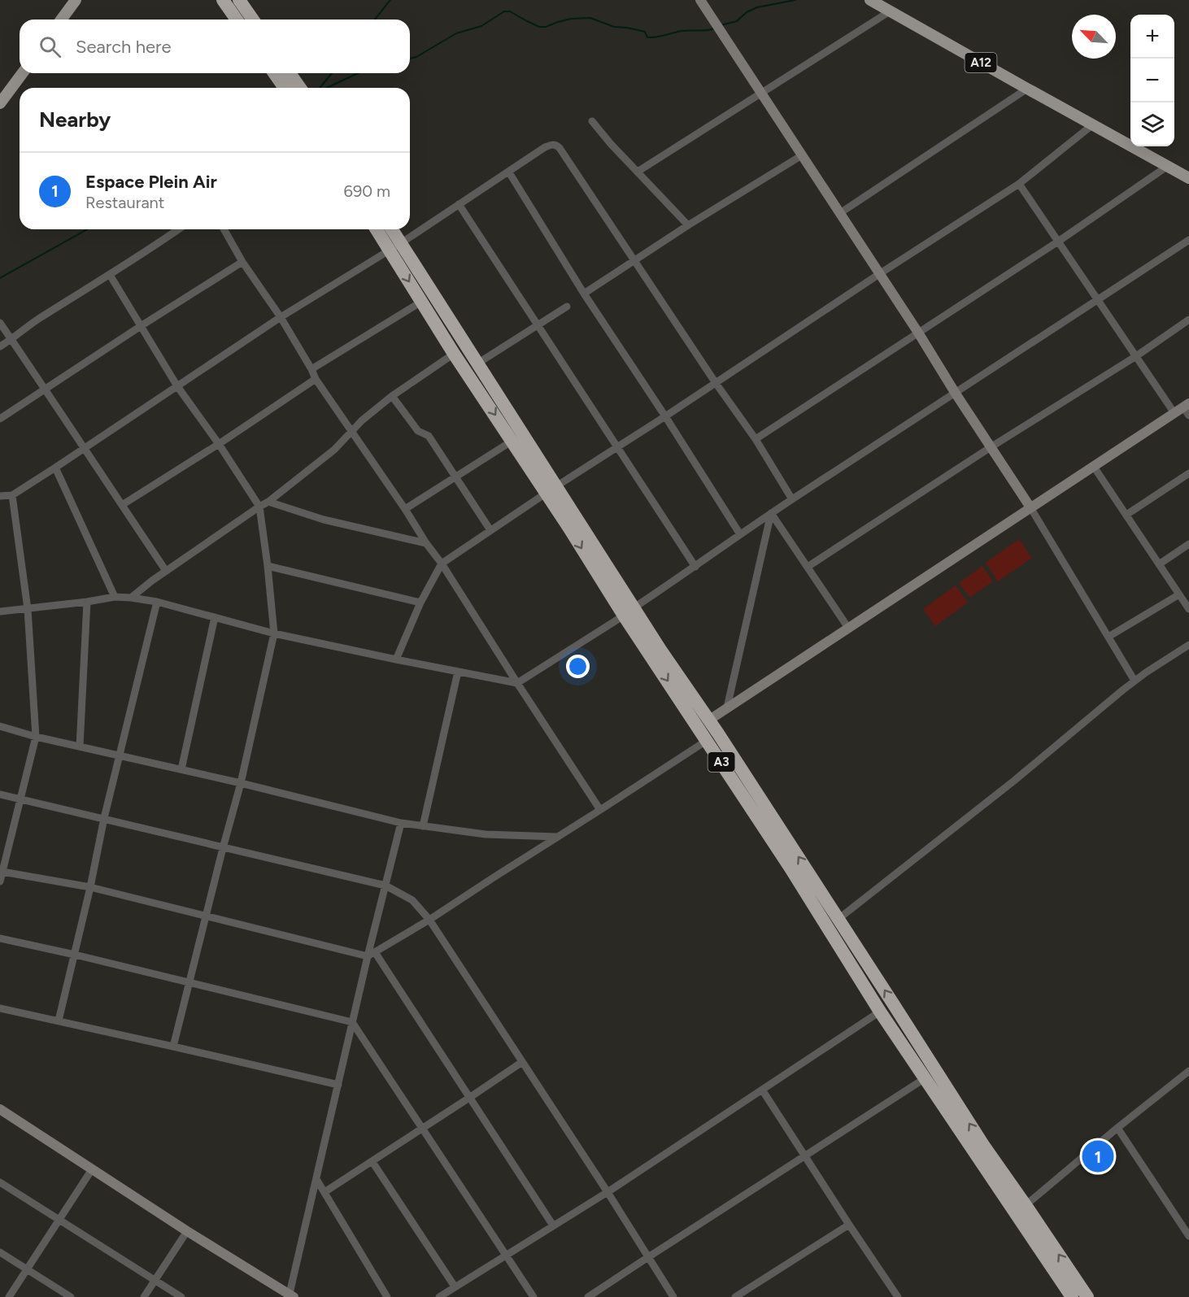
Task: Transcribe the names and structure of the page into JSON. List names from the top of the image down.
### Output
{
  "streets": {
    "highway": ["A3"],
    "main road": ["A12"]
  },
  "north": "top left",
  "page": {
    "map_buttons": ["+", "−"],
    "search": "Search here",
    "heading": "Nearby",
    "list": [
      {
        "mark": "1",
        "name": "Espace Plein Air",
        "note": "Restaurant",
        "value": "690 m"
      }
    ],
    "pins": "1"
  }
}
